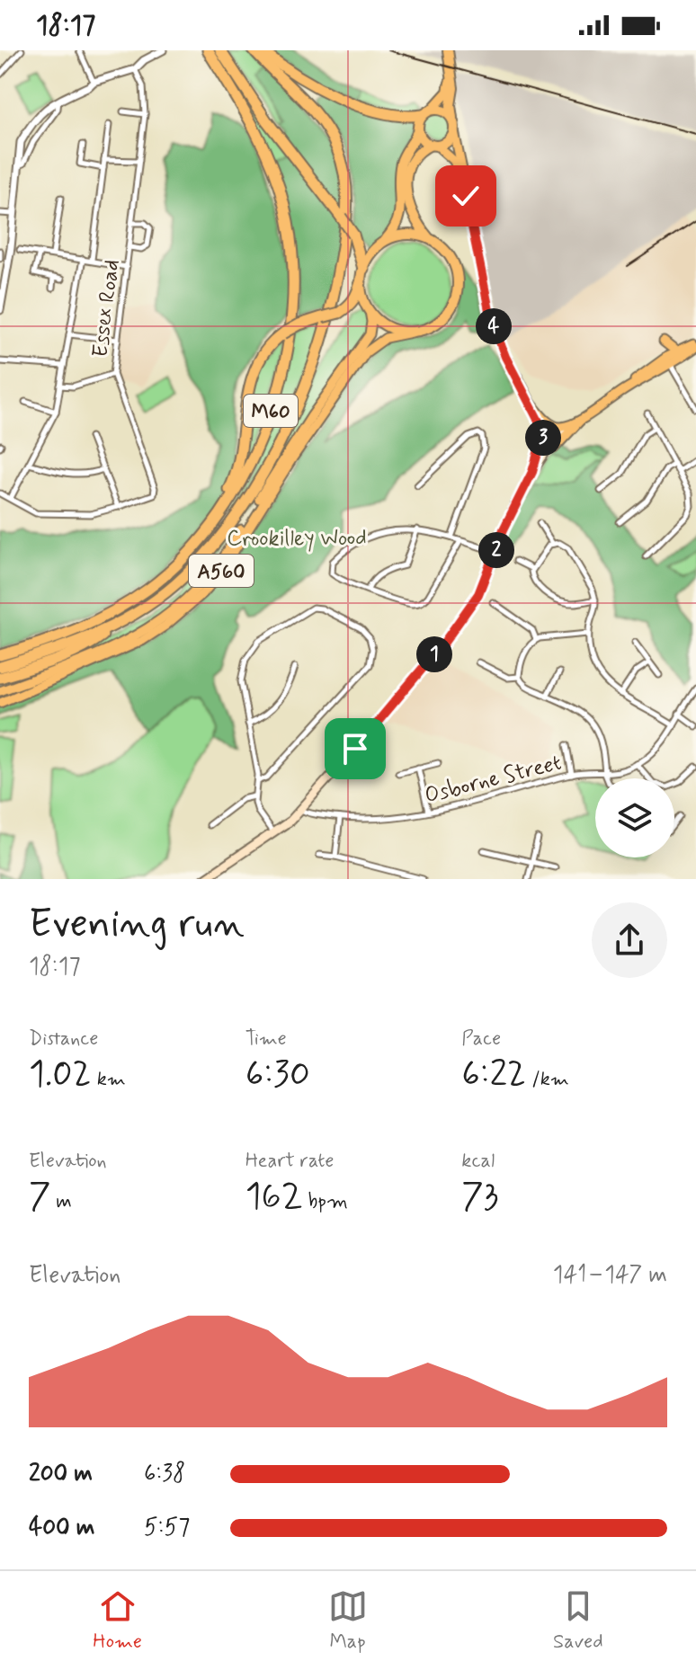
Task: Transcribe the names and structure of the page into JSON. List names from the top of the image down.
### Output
{
  "streets": {
    "highway": ["M60", "A560"],
    "street": ["Essex Road", "Osborne Street"]
  },
  "crossings": [
    ["M60", "A560"]
  ],
  "parks": ["Crookilley Wood"],
  "page": {
    "status": "18:17",
    "pins": [
      "4",
      "3",
      "2",
      "1"
    ],
    "heading": ["Evening run", "18:17"],
    "stats": [
      ["Distance", "1.02 km"],
      ["Time", "6:30"],
      ["Pace", "6:22 /km"],
      ["Elevation", "7 m"],
      ["Heart rate", "162 bpm"],
      ["kcal", "73"]
    ],
    "chart": ["Elevation", "141–147 m"],
    "list": [
      {
        "name": "200 m",
        "note": "6:38"
      },
      {
        "name": "400 m",
        "note": "5:57"
      }
    ],
    "tabs": ["Home", "Map", "Saved"]
  }
}
